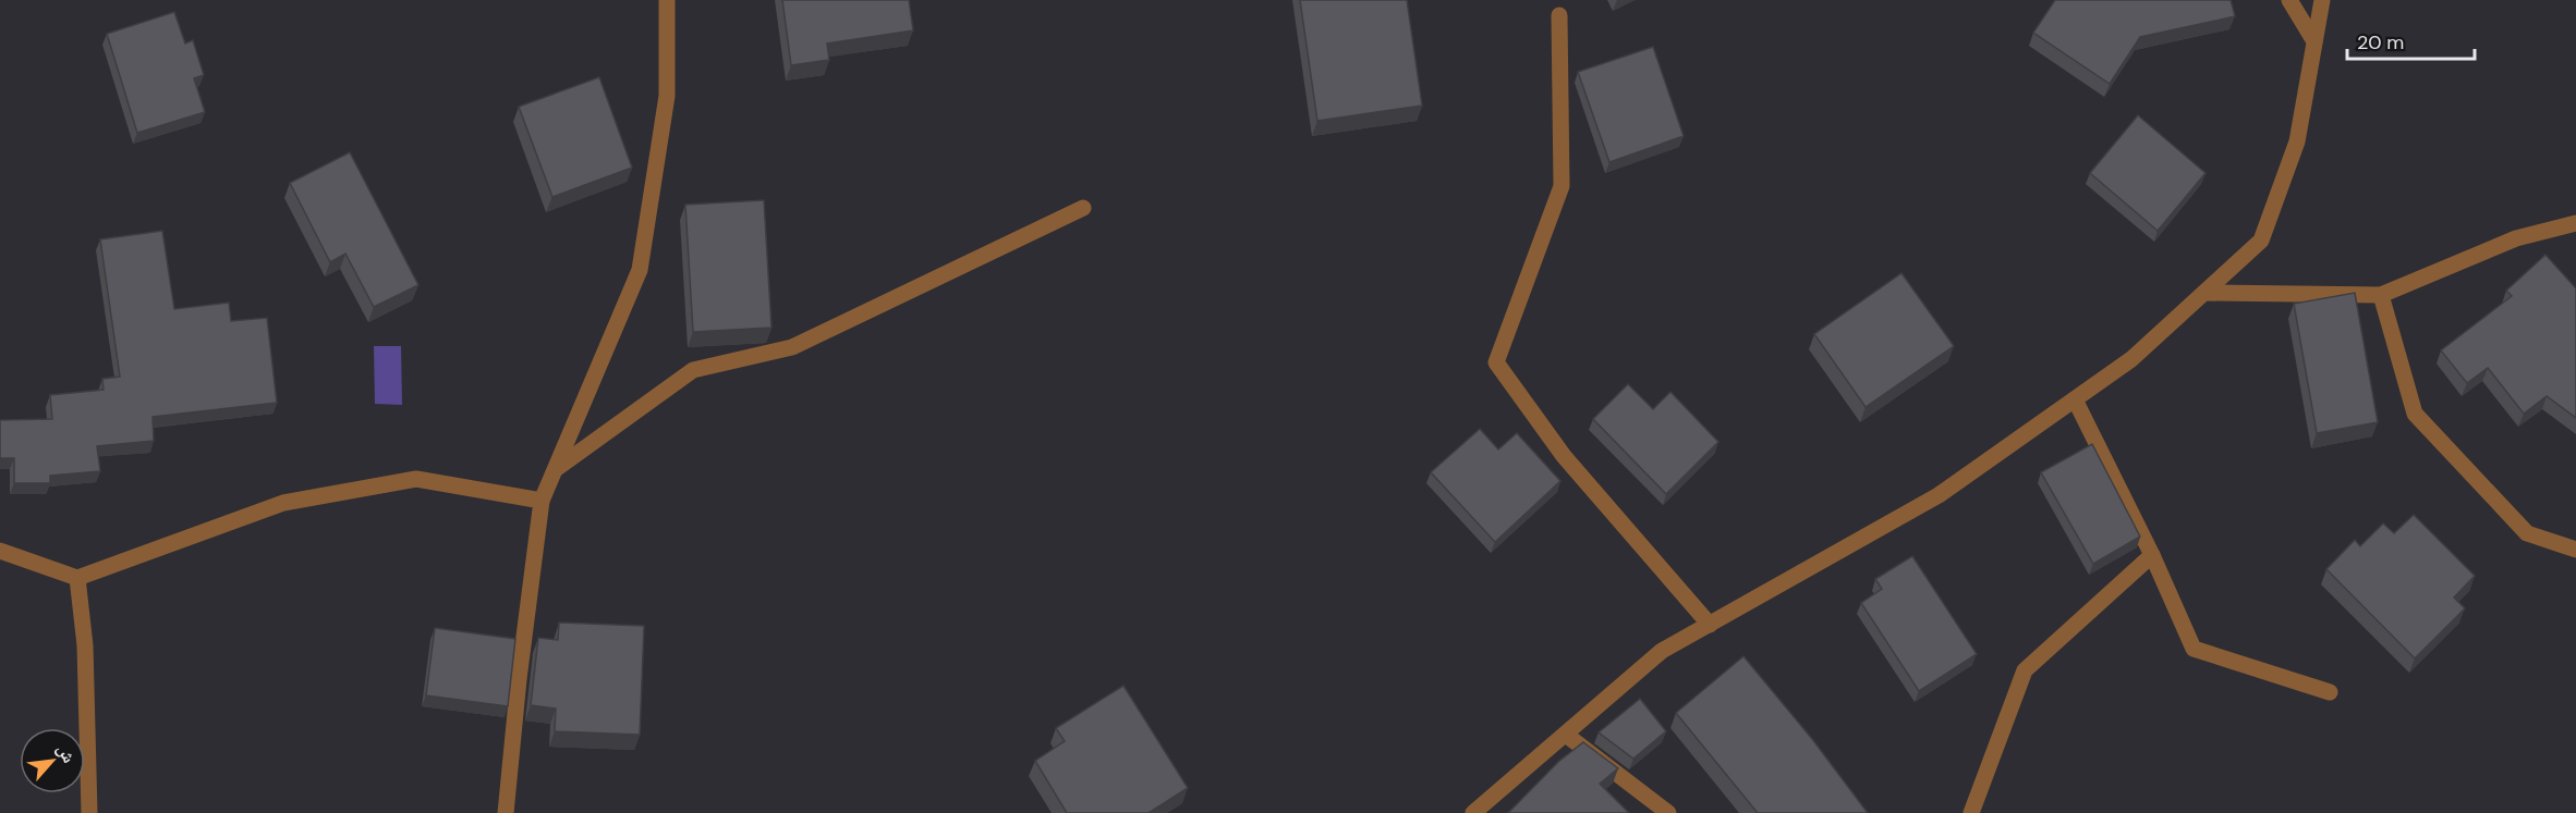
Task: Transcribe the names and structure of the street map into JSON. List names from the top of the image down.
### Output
{
  "scale_bar": "20 m",
  "north": "top right"
}
